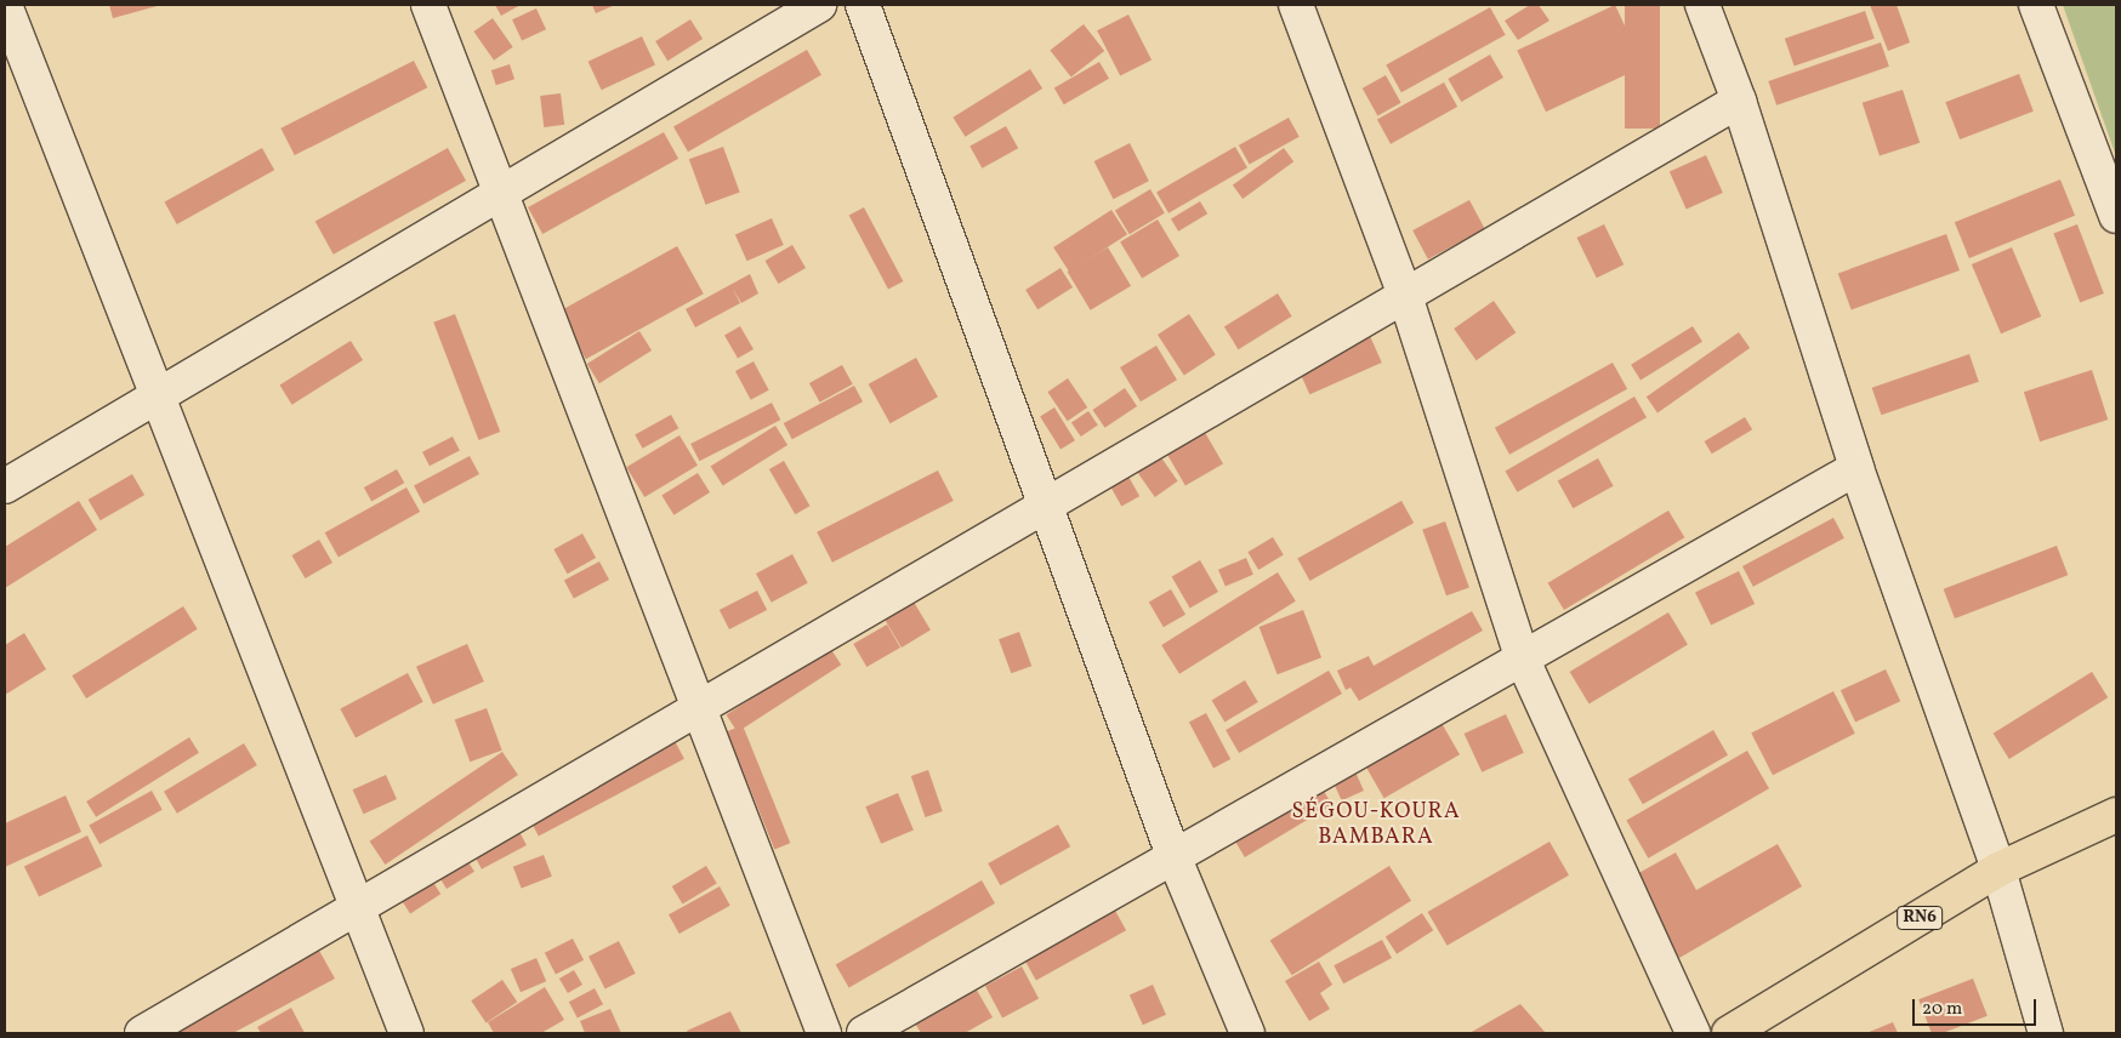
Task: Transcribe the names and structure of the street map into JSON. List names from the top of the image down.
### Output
{
  "streets": {
    "highway": ["RN6"]
  },
  "districts": ["SÉGOU-KOURA BAMBARA"],
  "scale_bar": "20 m"
}
